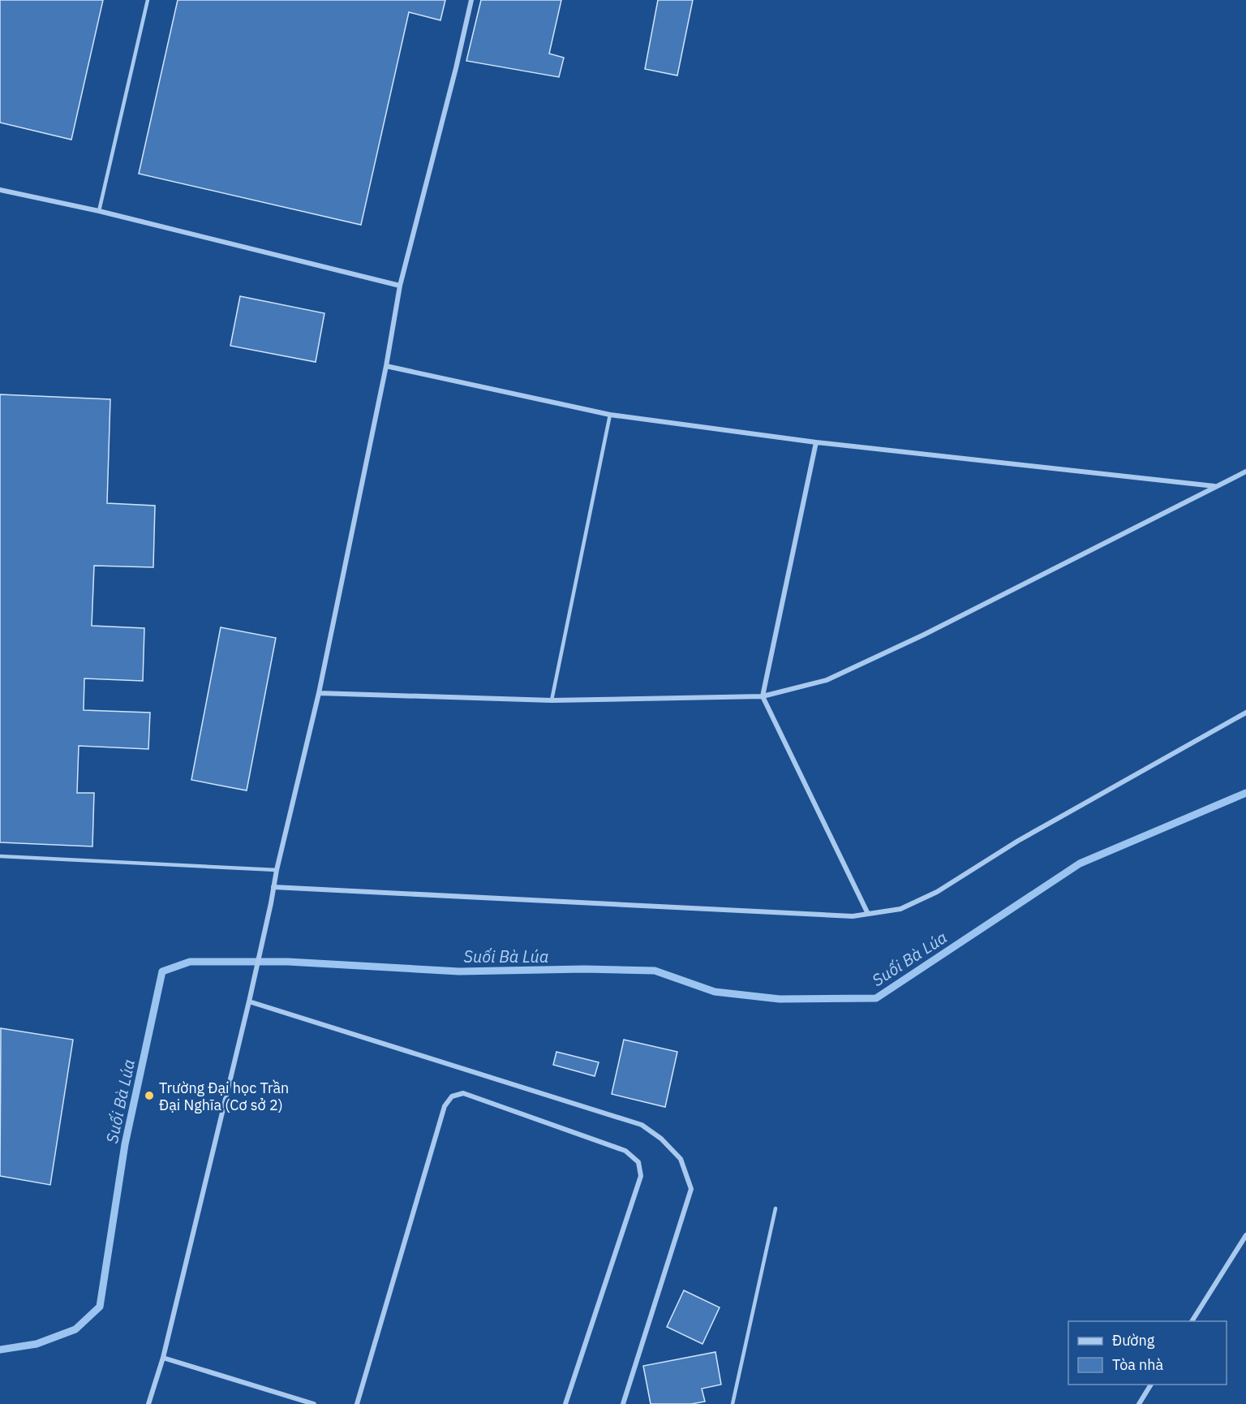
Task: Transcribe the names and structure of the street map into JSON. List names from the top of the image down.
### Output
{
  "water": ["Suối Bà Lúa"],
  "places": ["Trường Đại học Trần Đại Nghĩa (Cơ sở 2)"],
  "legend": ["Đường", "Tòa nhà"]
}
